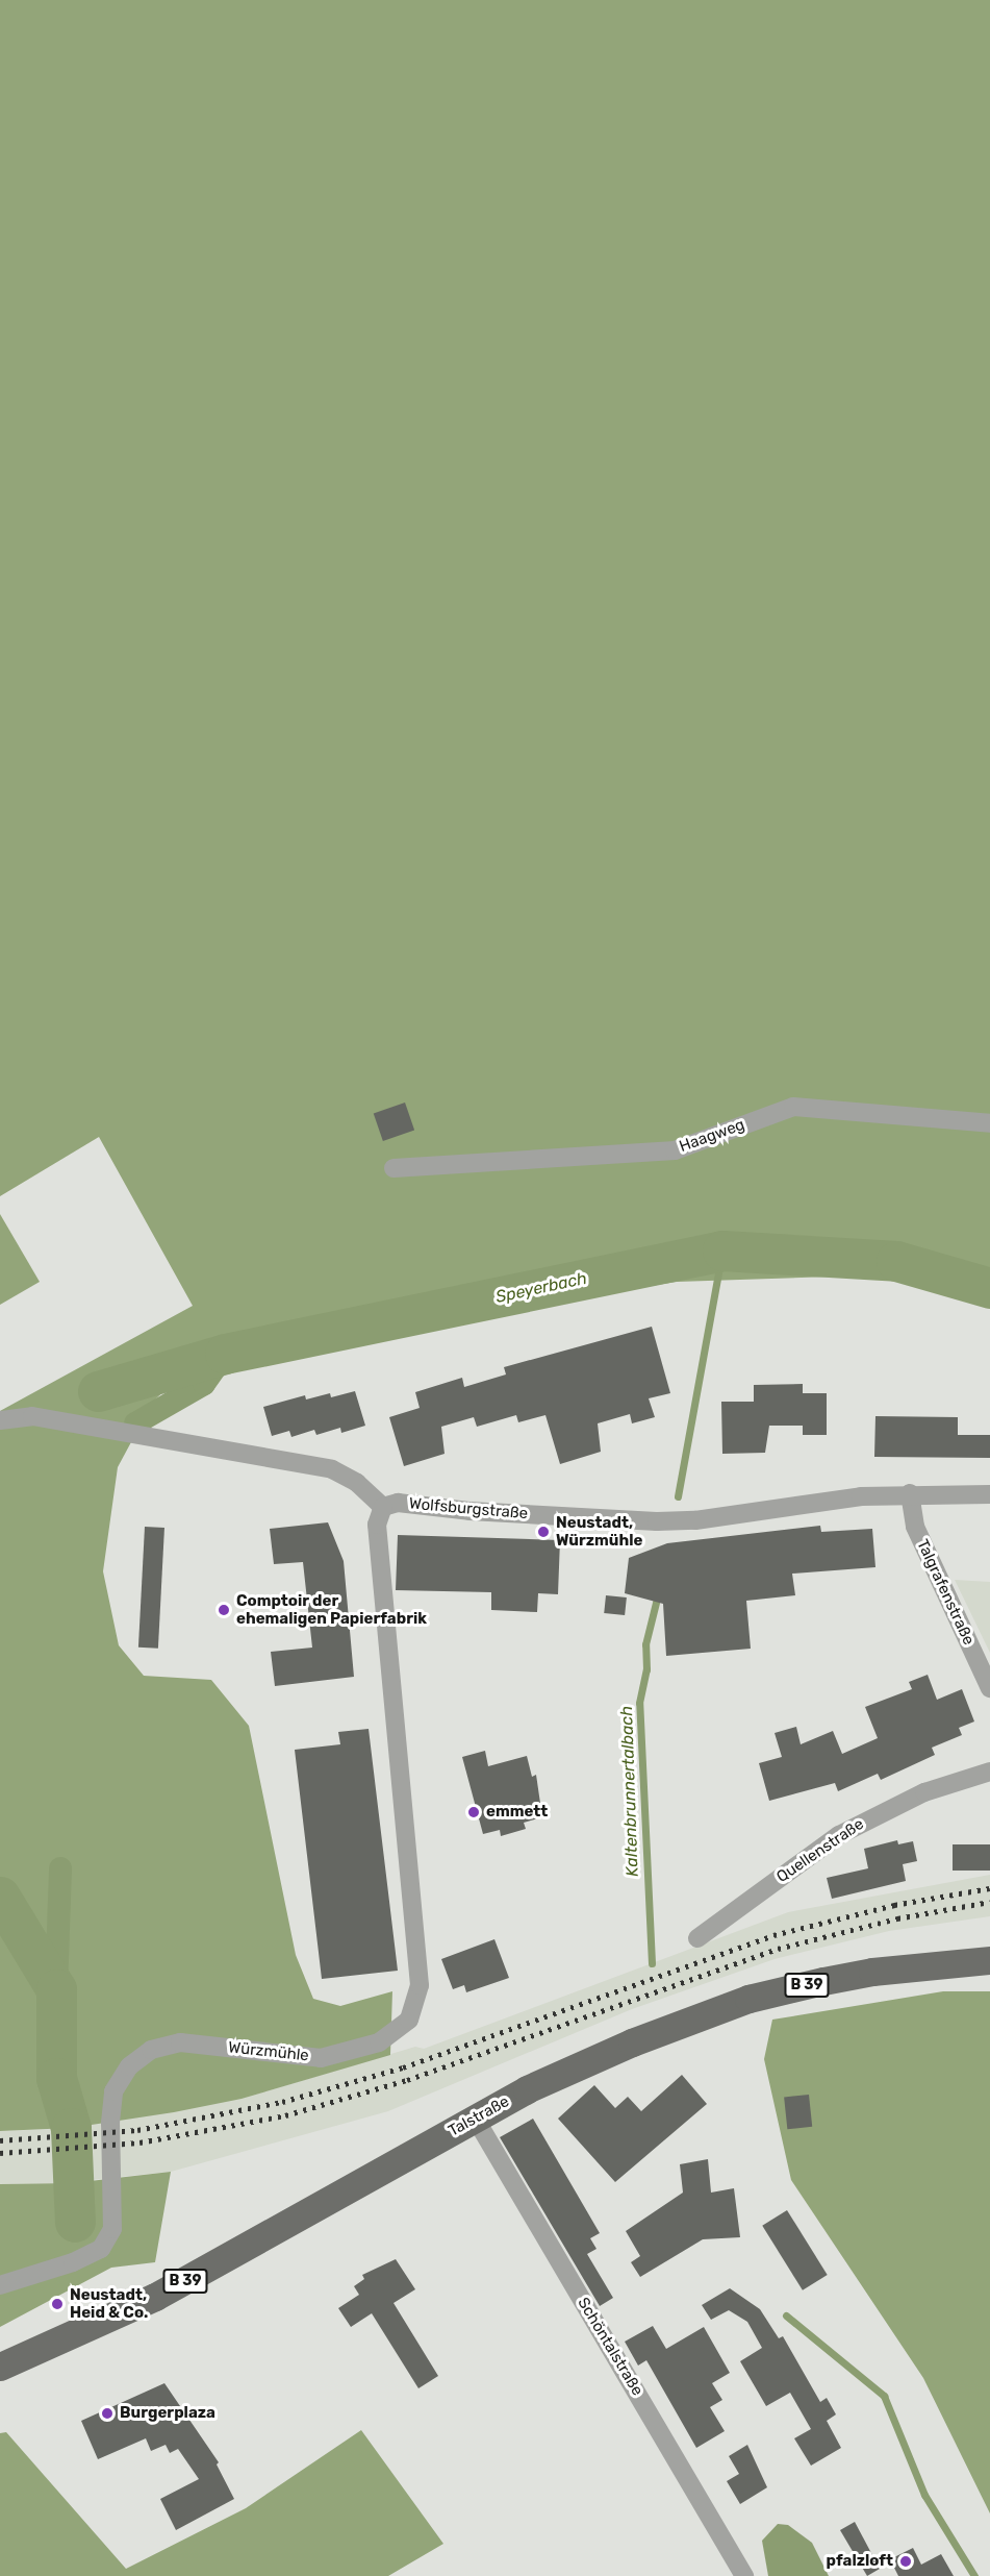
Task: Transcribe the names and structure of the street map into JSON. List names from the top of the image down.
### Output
{
  "streets": {
    "main road": ["B 39", "Talstraße"],
    "street": [
      "Haagweg",
      "Wolfsburgstraße",
      "Talgrafenstraße",
      "Quellenstraße",
      "Würzmühle",
      "Schöntalstraße"
    ]
  },
  "crossings": [
    ["Wolfsburgstraße", "Talgrafenstraße"],
    ["Wolfsburgstraße", "Würzmühle"],
    ["Talstraße", "Schöntalstraße"]
  ],
  "water": ["Speyerbach", "Kaltenbrunnertalbach"],
  "places": [
    "Neustadt, Würzmühle",
    "Comptoir der ehemaligen Papierfabrik",
    "emmett",
    "Neustadt, Heid & Co.",
    "Burgerplaza",
    "pfalzloft"
  ]
}
